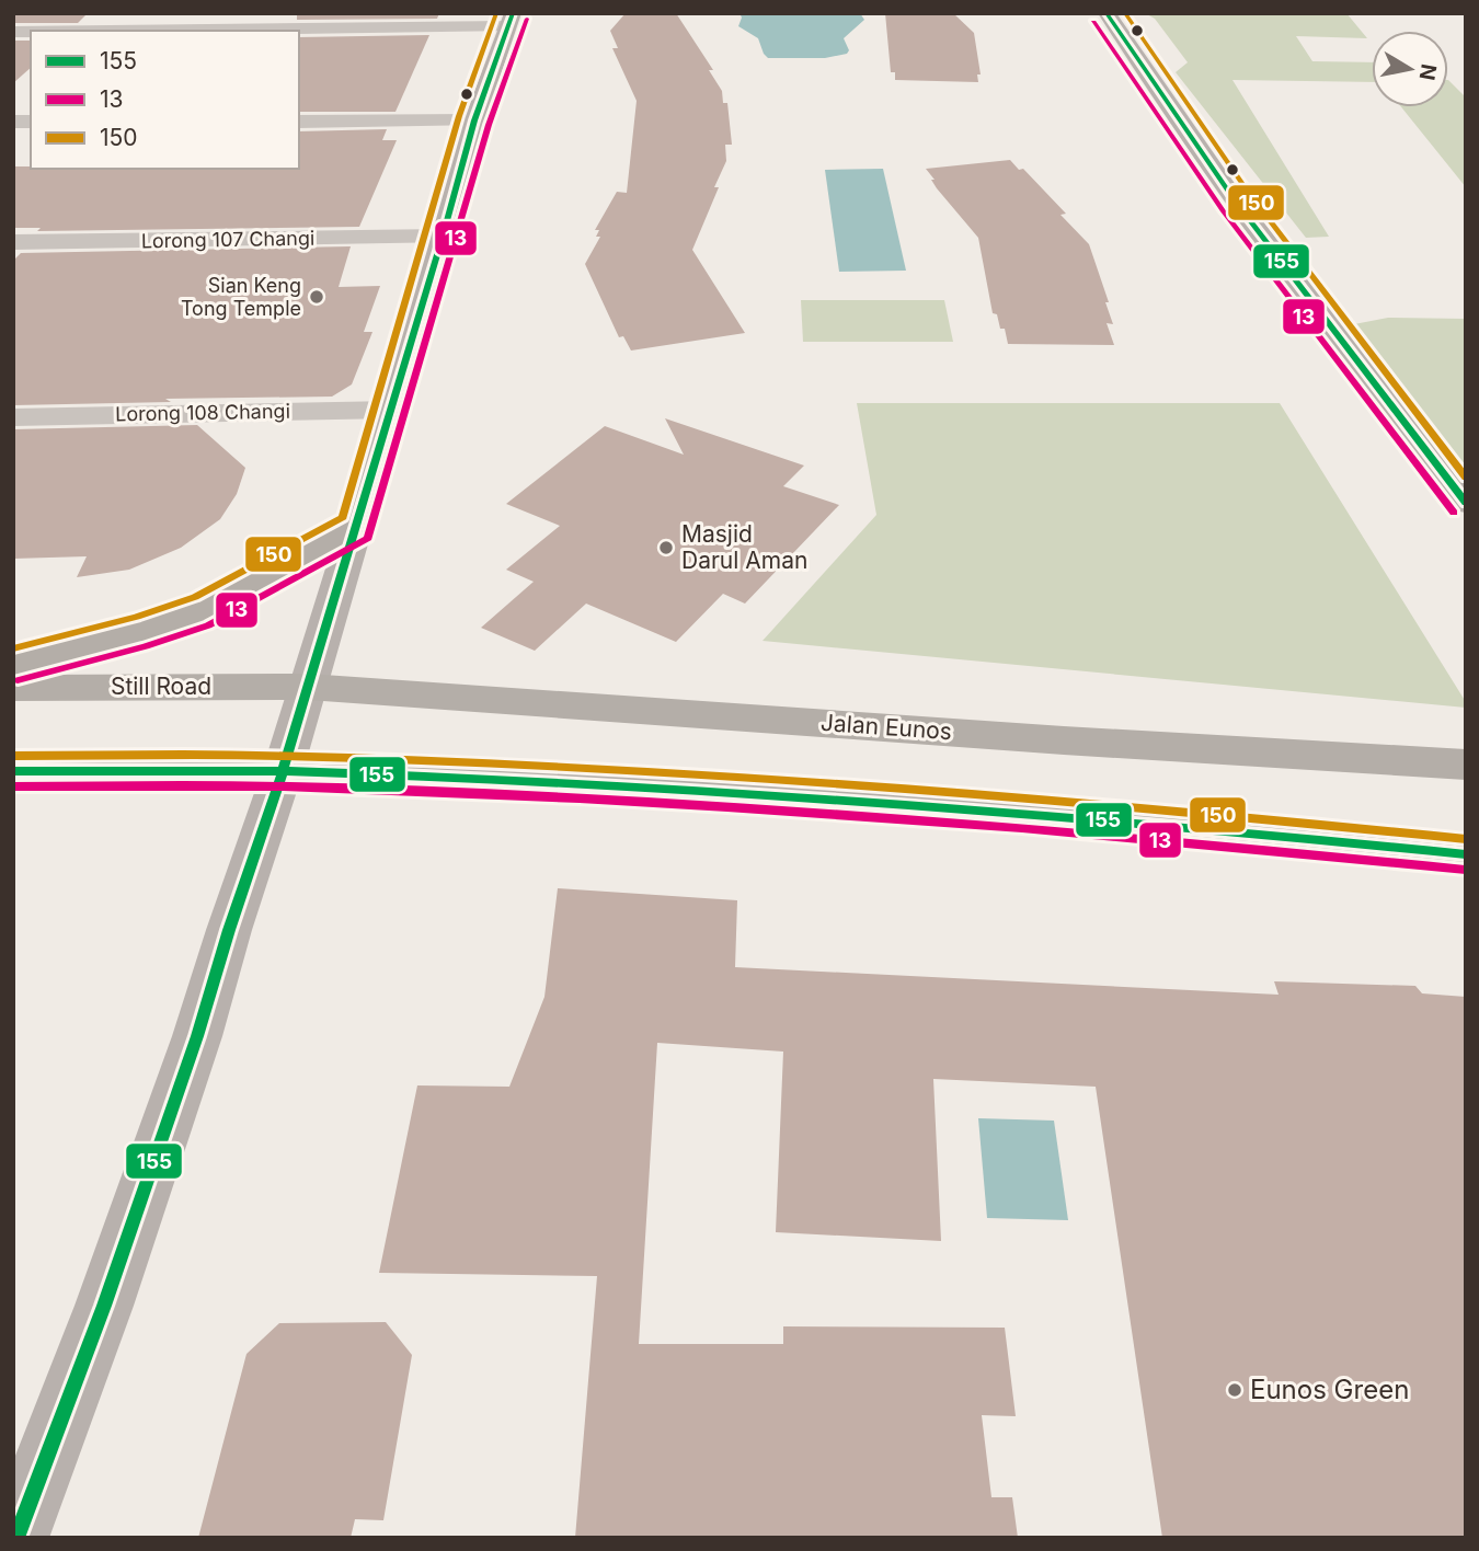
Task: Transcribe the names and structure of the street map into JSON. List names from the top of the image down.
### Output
{
  "streets": {
    "highway": ["Still Road", "Jalan Eunos"],
    "street": ["Lorong 107 Changi", "Lorong 108 Changi"]
  },
  "crossings": [
    ["Still Road", "Jalan Eunos"]
  ],
  "places": ["Sian Keng Tong Temple", "Masjid Darul Aman", "Eunos Green"],
  "lines": ["transit line 155", "transit line 150", "transit line 13"],
  "legend": ["155", "13", "150"],
  "north": "right"
}
